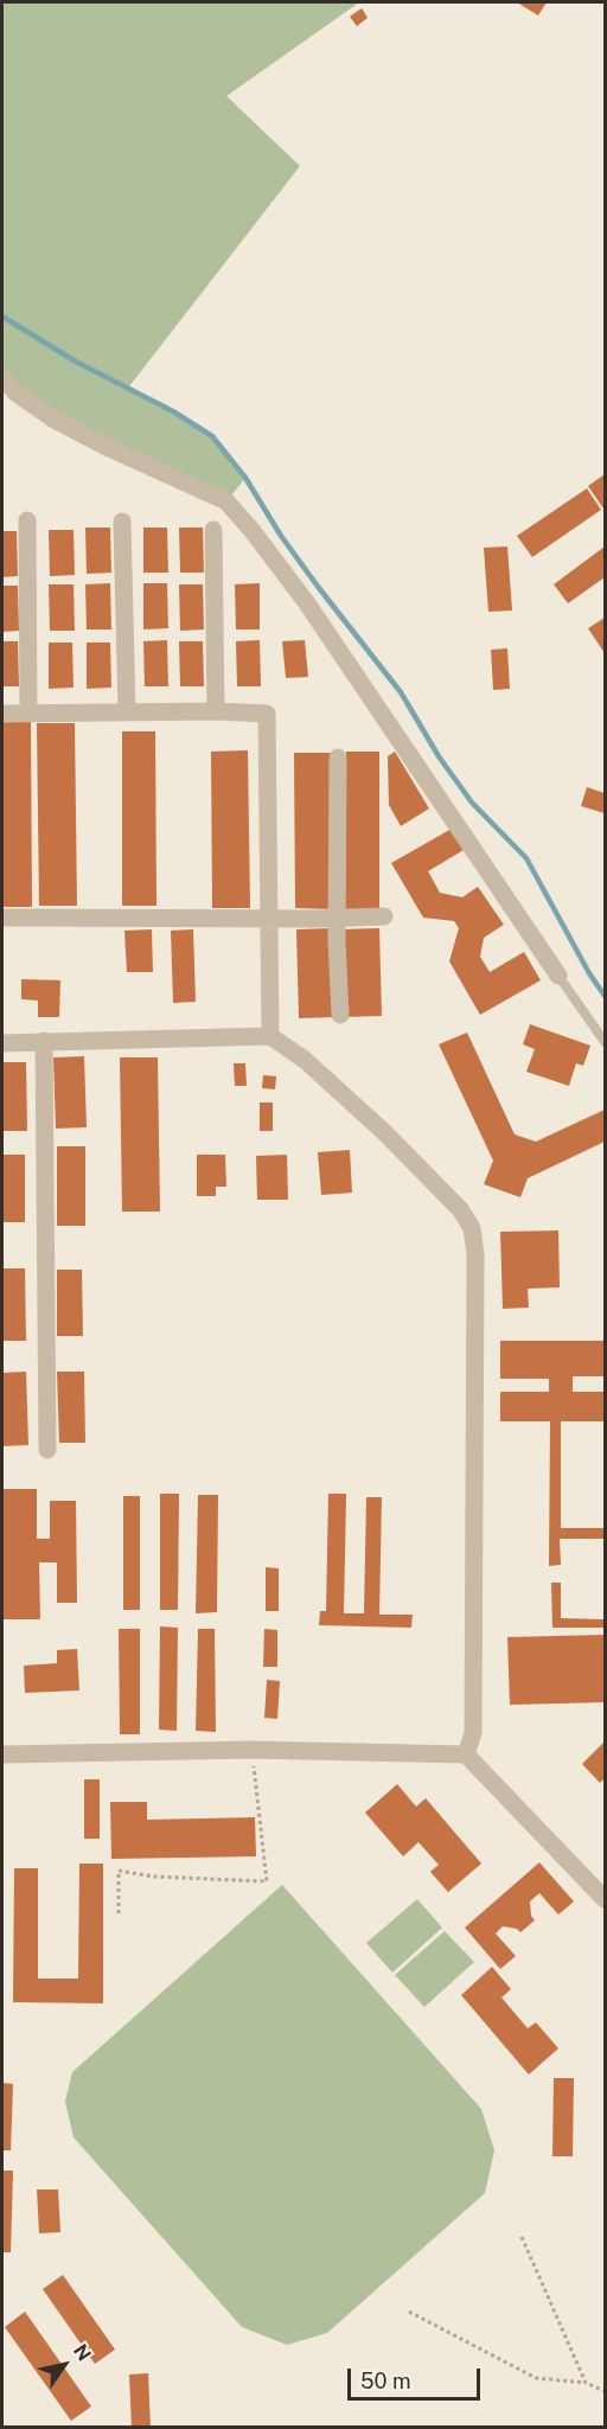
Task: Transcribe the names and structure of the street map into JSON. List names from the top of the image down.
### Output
{
  "scale_bar": "50 m",
  "north": "top right"
}
